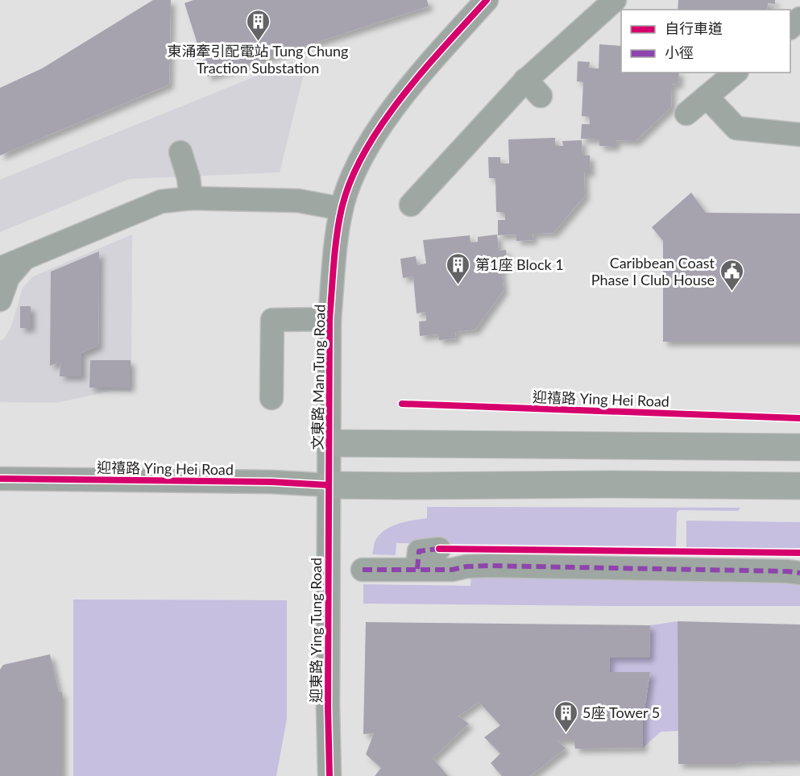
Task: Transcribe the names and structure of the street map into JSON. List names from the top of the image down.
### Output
{
  "streets": {
    "main road": ["迎禧路 Ying Hei Road"],
    "street": ["文東路 Man Tung Road", "迎東路 Ying Tung Road"]
  },
  "crossings": [
    ["文東路 Man Tung Road", "迎禧路 Ying Hei Road"],
    ["文東路 Man Tung Road", "迎東路 Ying Tung Road"],
    ["迎禧路 Ying Hei Road", "迎東路 Ying Tung Road"]
  ],
  "places": {
    "building": ["東涌牽引配電站 Tung Chung Traction Substation", "第1座 Block 1", "5座 Tower 5"],
    "public building": ["Caribbean Coast Phase I Club House"]
  },
  "legend": ["自行車道", "小徑"]
}
